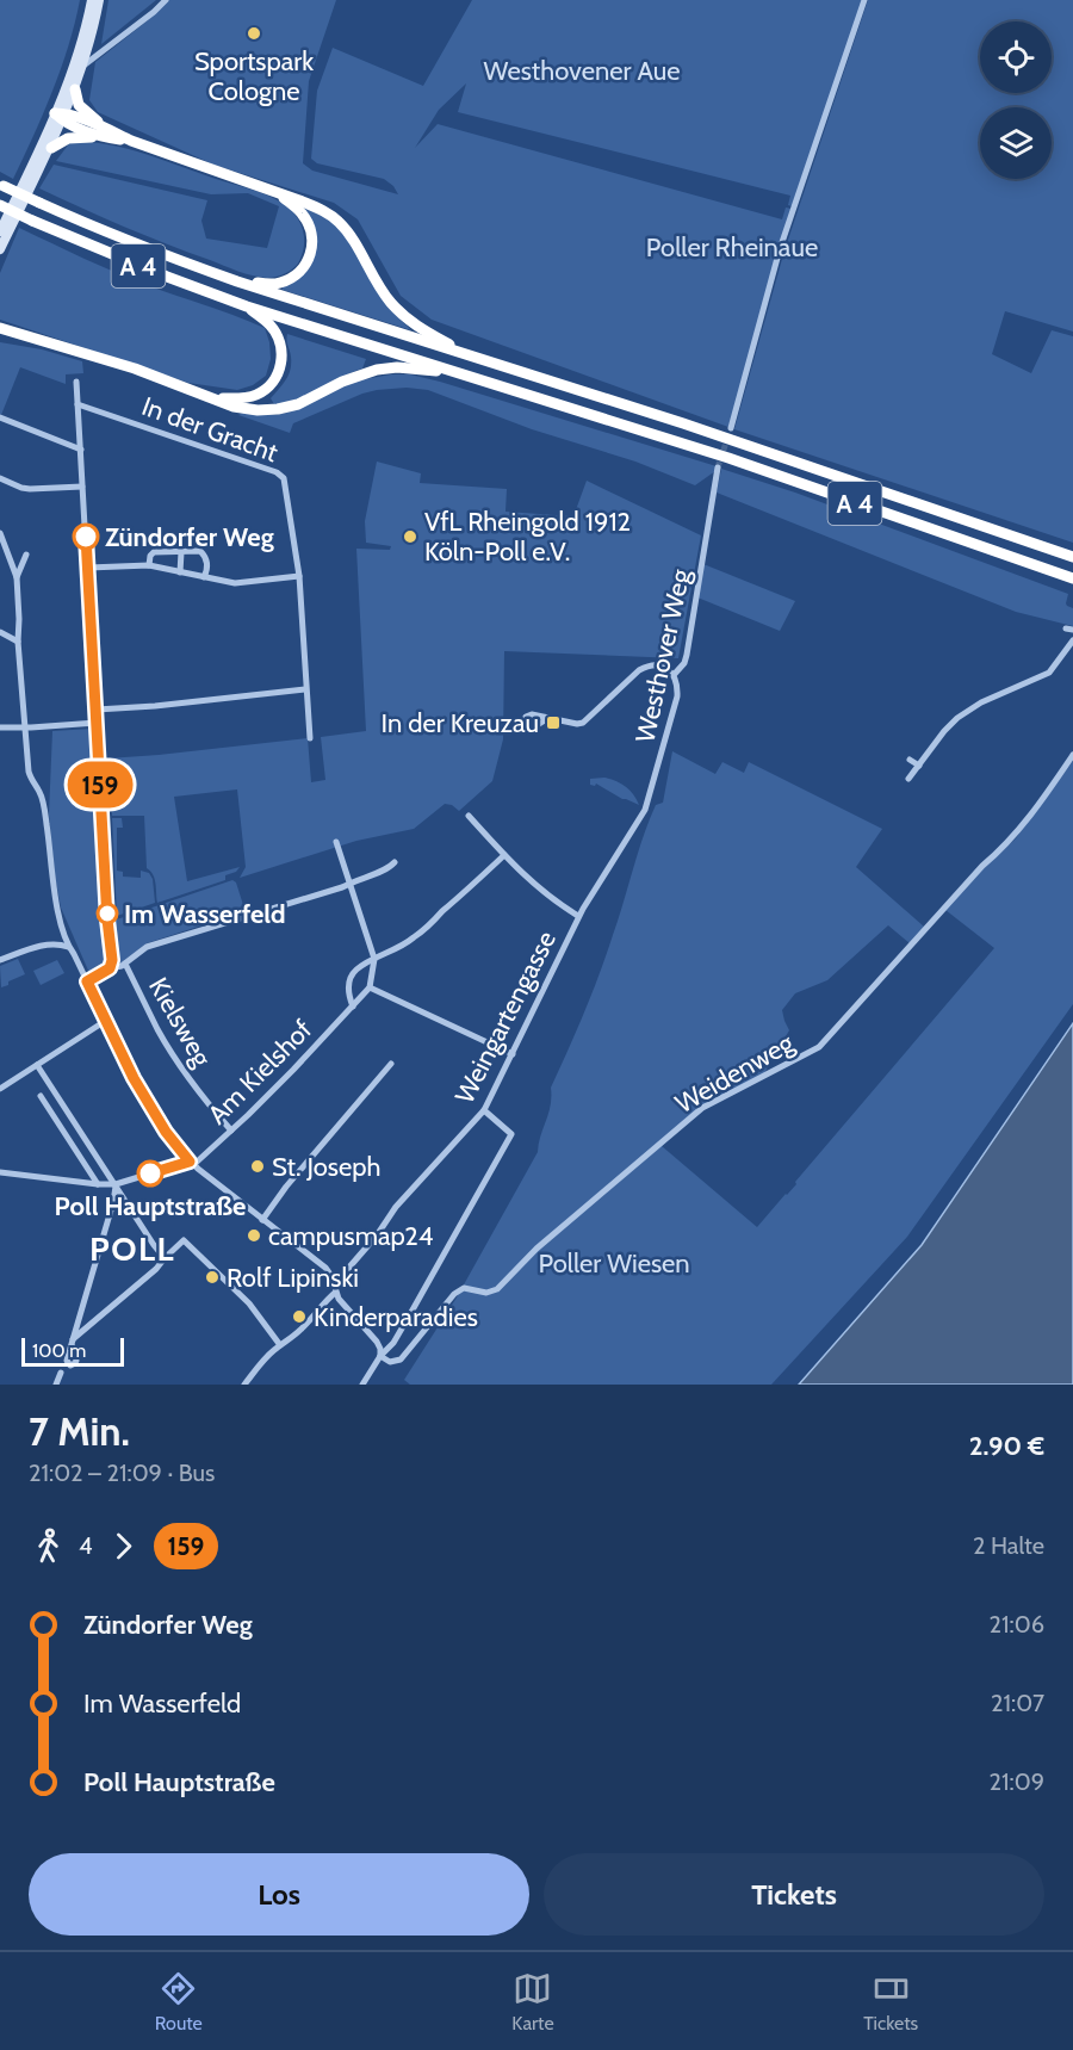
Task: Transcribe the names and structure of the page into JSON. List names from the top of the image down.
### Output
{
  "streets": {
    "highway": ["A 4"],
    "street": [
      "In der Gracht",
      "Westhover Weg",
      "Weingartengasse",
      "Kielsweg",
      "Am Kielshof",
      "Weidenweg"
    ]
  },
  "crossings": [
    ["Westhover Weg", "Weingartengasse"],
    ["Kielsweg", "Am Kielshof"]
  ],
  "districts": ["POLL"],
  "parks": ["Westhovener Aue", "Poller Rheinaue", "Poller Wiesen"],
  "places": {
    "other": [
      "Sportspark Cologne",
      "Zündorfer Weg",
      "VfL Rheingold 1912 Köln-Poll e.V.",
      "Im Wasserfeld",
      "St. Joseph",
      "Poll Hauptstraße",
      "campusmap24",
      "Rolf Lipinski",
      "Kinderparadies"
    ],
    "transit": ["In der Kreuzau"]
  },
  "lines": ["bus line 159"],
  "scale_bar": "100 m",
  "page": {
    "on_map": "159",
    "scale": "100 m",
    "heading": ["7 Min.", "21:02 – 21:09 · Bus", "2.90 €"],
    "legs": ["4", "159", "2 Halte"],
    "list": [
      {
        "name": "Zündorfer Weg",
        "value": "21:06"
      },
      {
        "name": "Im Wasserfeld",
        "value": "21:07"
      },
      {
        "name": "Poll Hauptstraße",
        "value": "21:09"
      }
    ],
    "buttons": ["Los", "Tickets"],
    "tabs": ["Route", "Karte", "Tickets"]
  }
}
